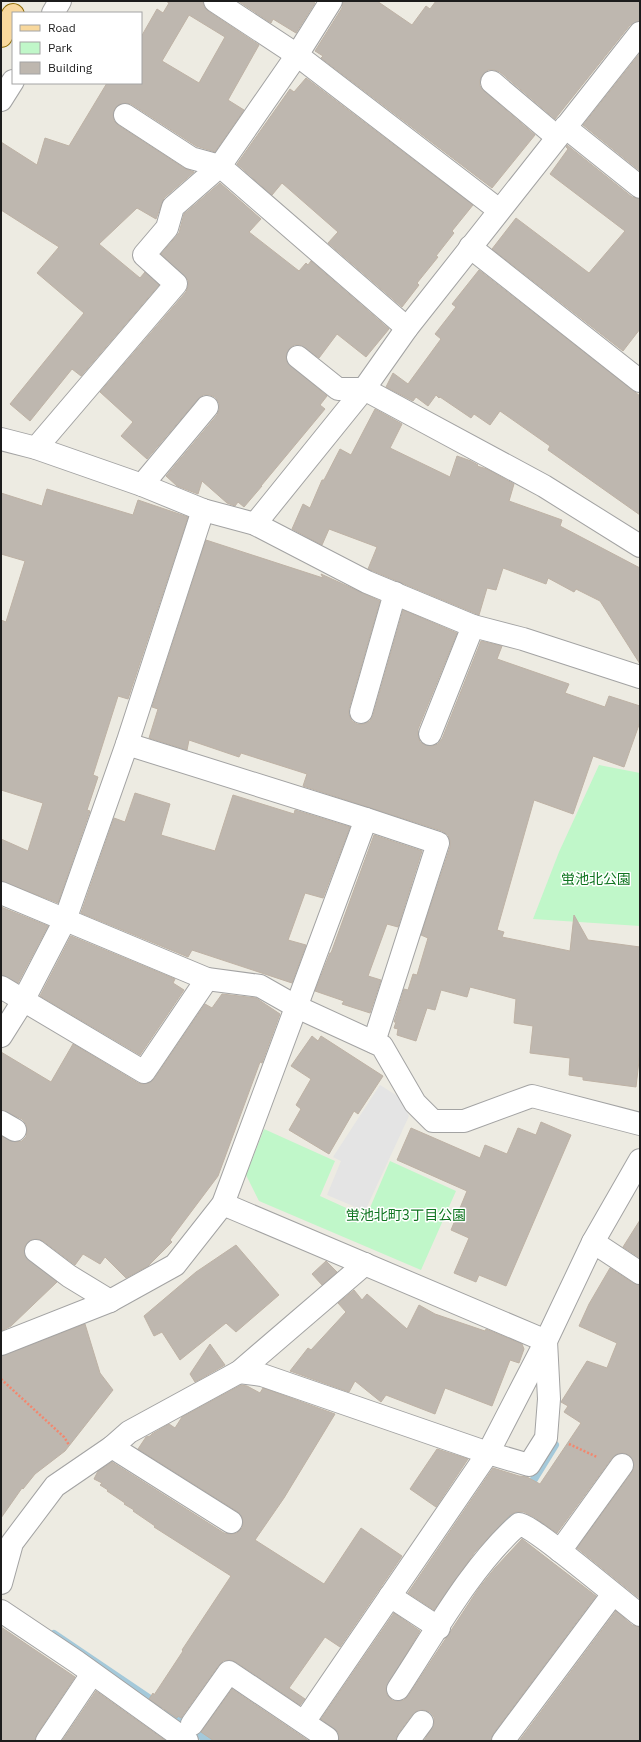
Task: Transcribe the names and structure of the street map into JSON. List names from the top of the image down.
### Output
{
  "parks": ["蛍池北公園", "蛍池北町3丁目公園"],
  "legend": ["Road", "Park", "Building"]
}
